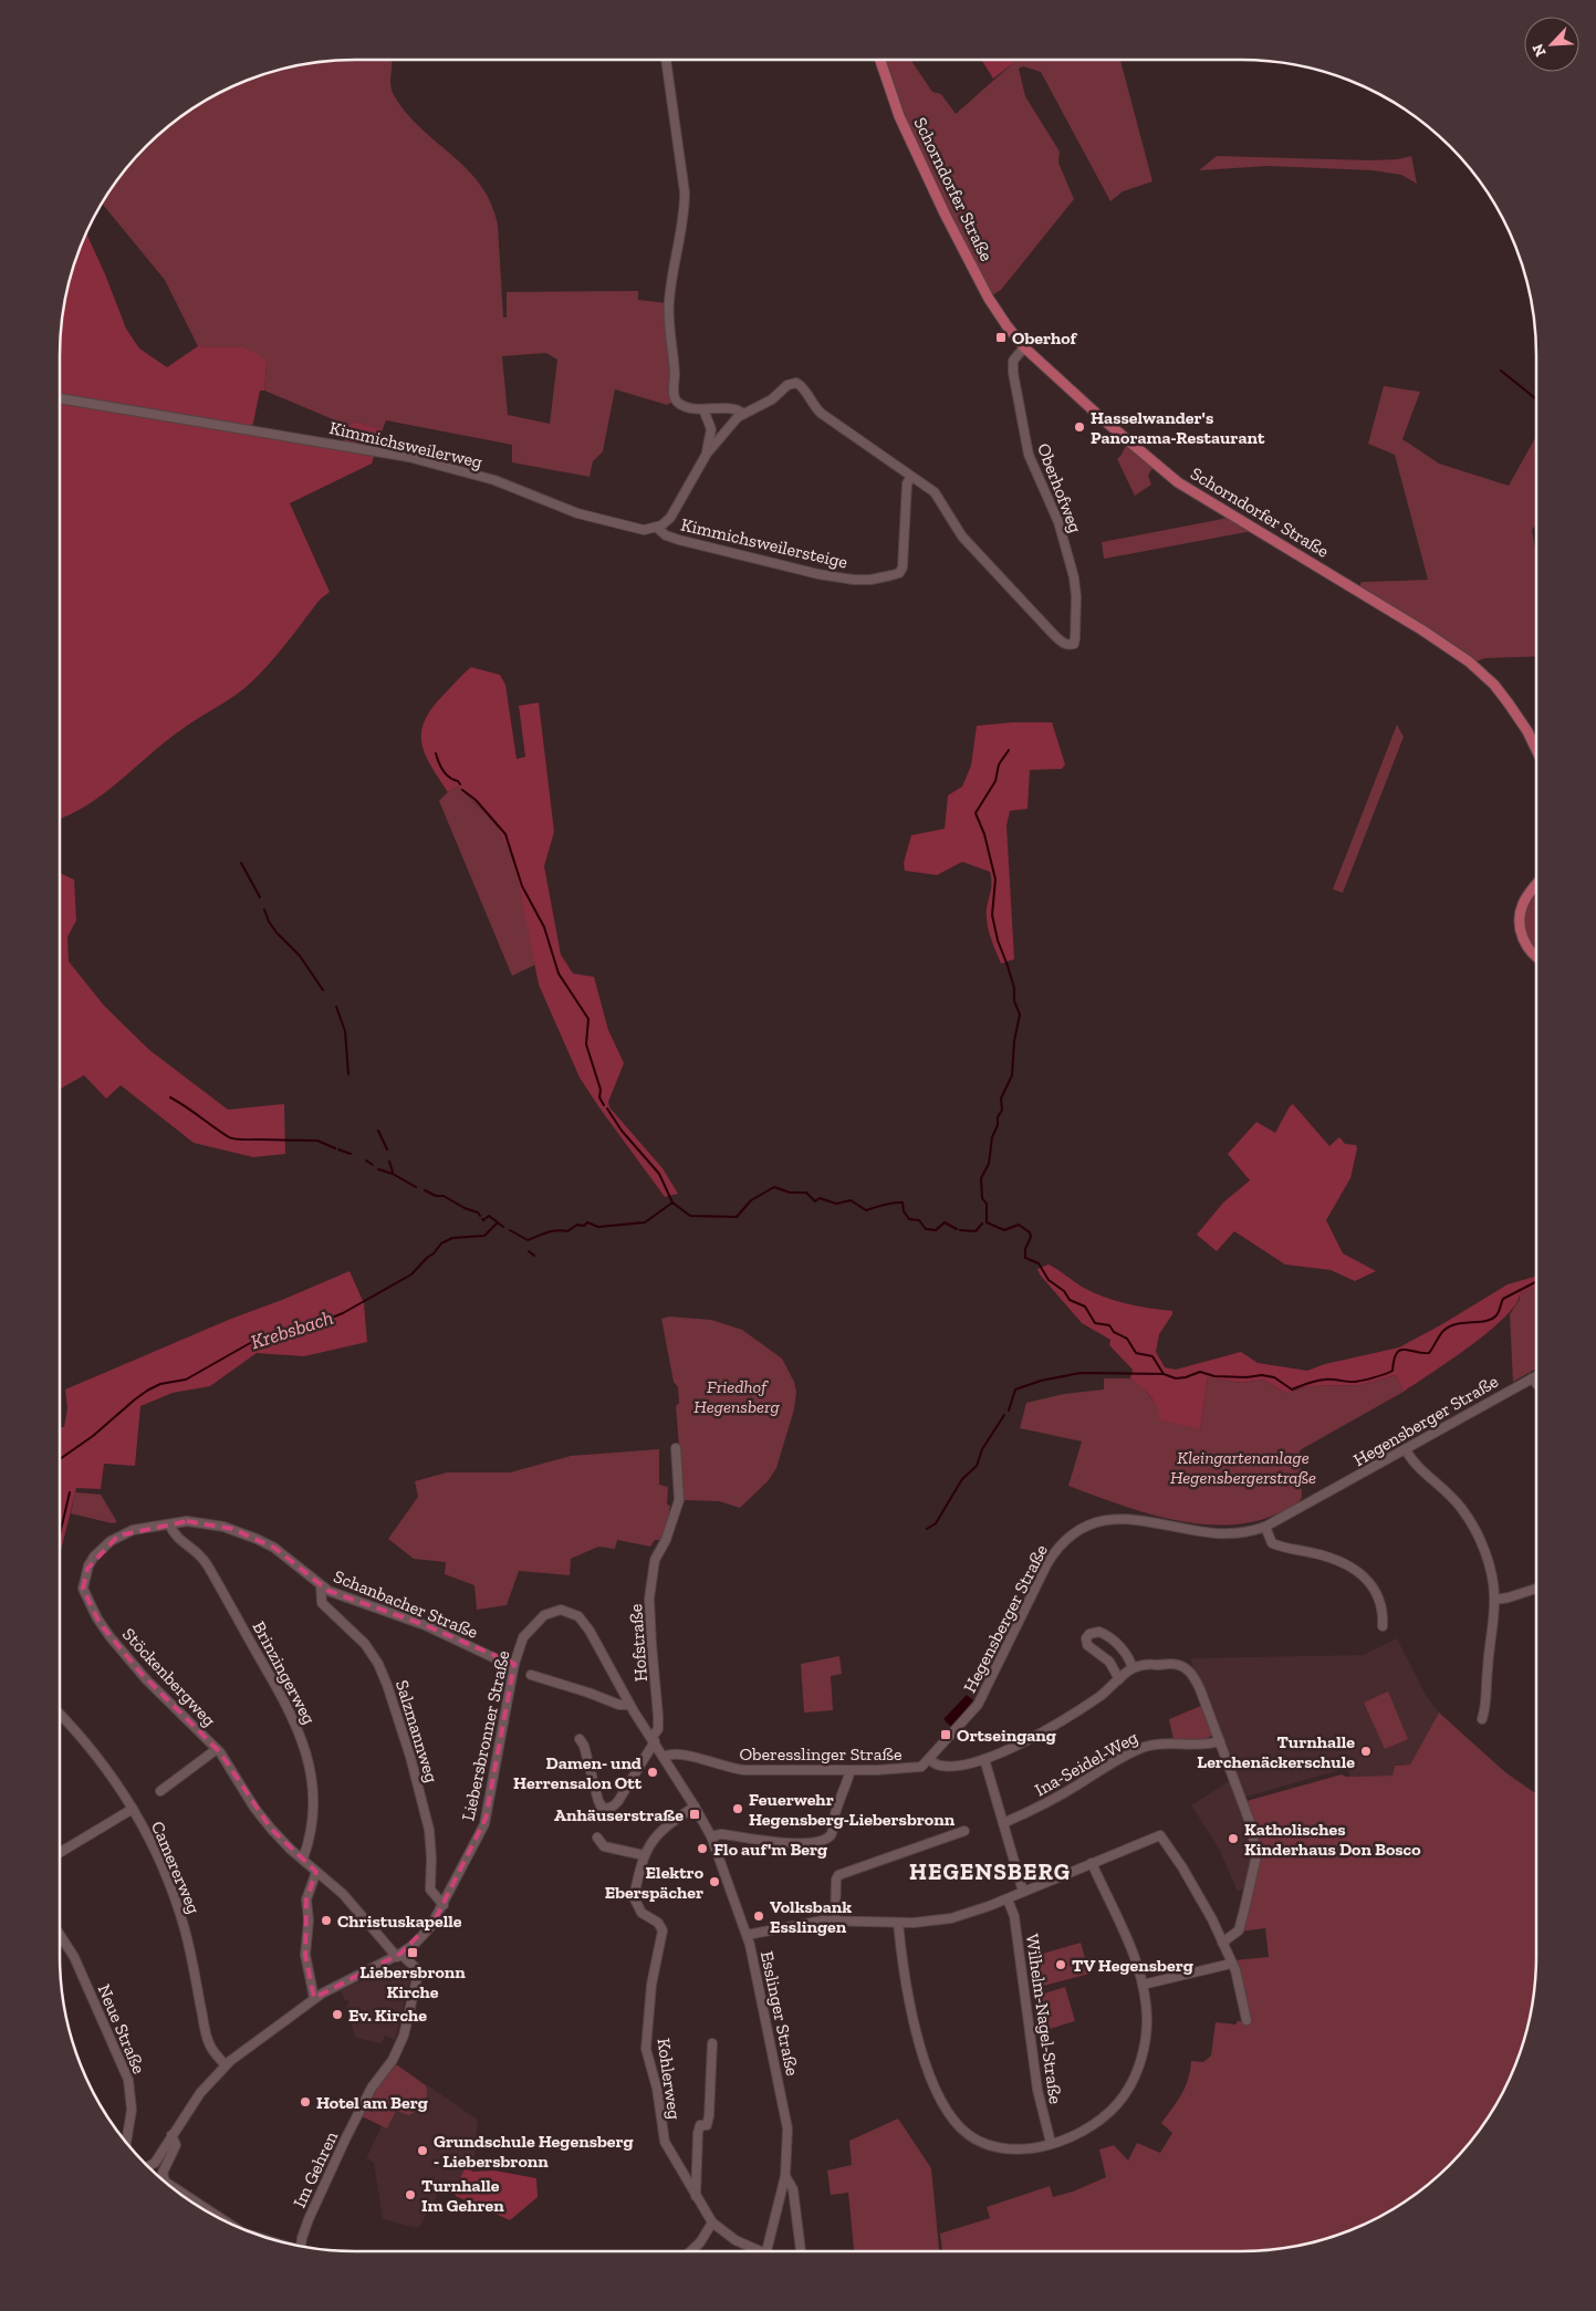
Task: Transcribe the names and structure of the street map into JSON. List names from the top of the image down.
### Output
{
  "streets": {
    "main road": ["Schorndorfer Straße"],
    "street": [
      "Kimmichsweilerweg",
      "Oberhofweg",
      "Kimmichsweilersteige",
      "Hegensberger Straße",
      "Schanbacher Straße",
      "Hofstraße",
      "Brinzingerweg",
      "Stöckenbergweg",
      "Salzmannweg",
      "Liebersbronner Straße",
      "Oberesslinger Straße",
      "Ina-Seidel-Weg",
      "Camererweg",
      "Esslinger Straße",
      "Wilhelm-Nagel-Straße",
      "Neue Straße",
      "Kohlerweg",
      "Im Gehren"
    ]
  },
  "crossings": [
    ["Schorndorfer Straße", "Oberhofweg"],
    ["Kimmichsweilerweg", "Kimmichsweilersteige"],
    ["Oberhofweg", "Kimmichsweilersteige"],
    ["Hegensberger Straße", "Oberesslinger Straße"],
    ["Schanbacher Straße", "Brinzingerweg"],
    ["Schanbacher Straße", "Stöckenbergweg"],
    ["Schanbacher Straße", "Salzmannweg"],
    ["Schanbacher Straße", "Liebersbronner Straße"],
    ["Hofstraße", "Liebersbronner Straße"],
    ["Hofstraße", "Esslinger Straße"],
    ["Brinzingerweg", "Stöckenbergweg"],
    ["Stöckenbergweg", "Liebersbronner Straße"],
    ["Stöckenbergweg", "Im Gehren"],
    ["Salzmannweg", "Liebersbronner Straße"],
    ["Liebersbronner Straße", "Esslinger Straße"],
    ["Liebersbronner Straße", "Im Gehren"],
    ["Oberesslinger Straße", "Ina-Seidel-Weg"],
    ["Oberesslinger Straße", "Esslinger Straße"]
  ],
  "districts": ["HEGENSBERG"],
  "water": ["Krebsbach"],
  "parks": ["Friedhof Hegensberg", "Kleingartenanlage Hegensbergerstraße"],
  "places": {
    "transit": [
      "Oberhof",
      "Ortseingang",
      "Anhäuserstraße",
      "Liebersbronn Kirche"
    ],
    "other": [
      "Hasselwander's Panorama-Restaurant",
      "Turnhalle Lerchenäckerschule",
      "Damen- und Herrensalon Ott",
      "Feuerwehr Hegensberg-Liebersbronn",
      "Katholisches Kinderhaus Don Bosco",
      "Flo auf'm Berg",
      "Elektro Eberspächer",
      "Volksbank Esslingen",
      "Christuskapelle",
      "TV Hegensberg",
      "Ev. Kirche",
      "Hotel am Berg",
      "Grundschule Hegensberg - Liebersbronn",
      "Turnhalle Im Gehren"
    ]
  },
  "north": "bottom left"
}
